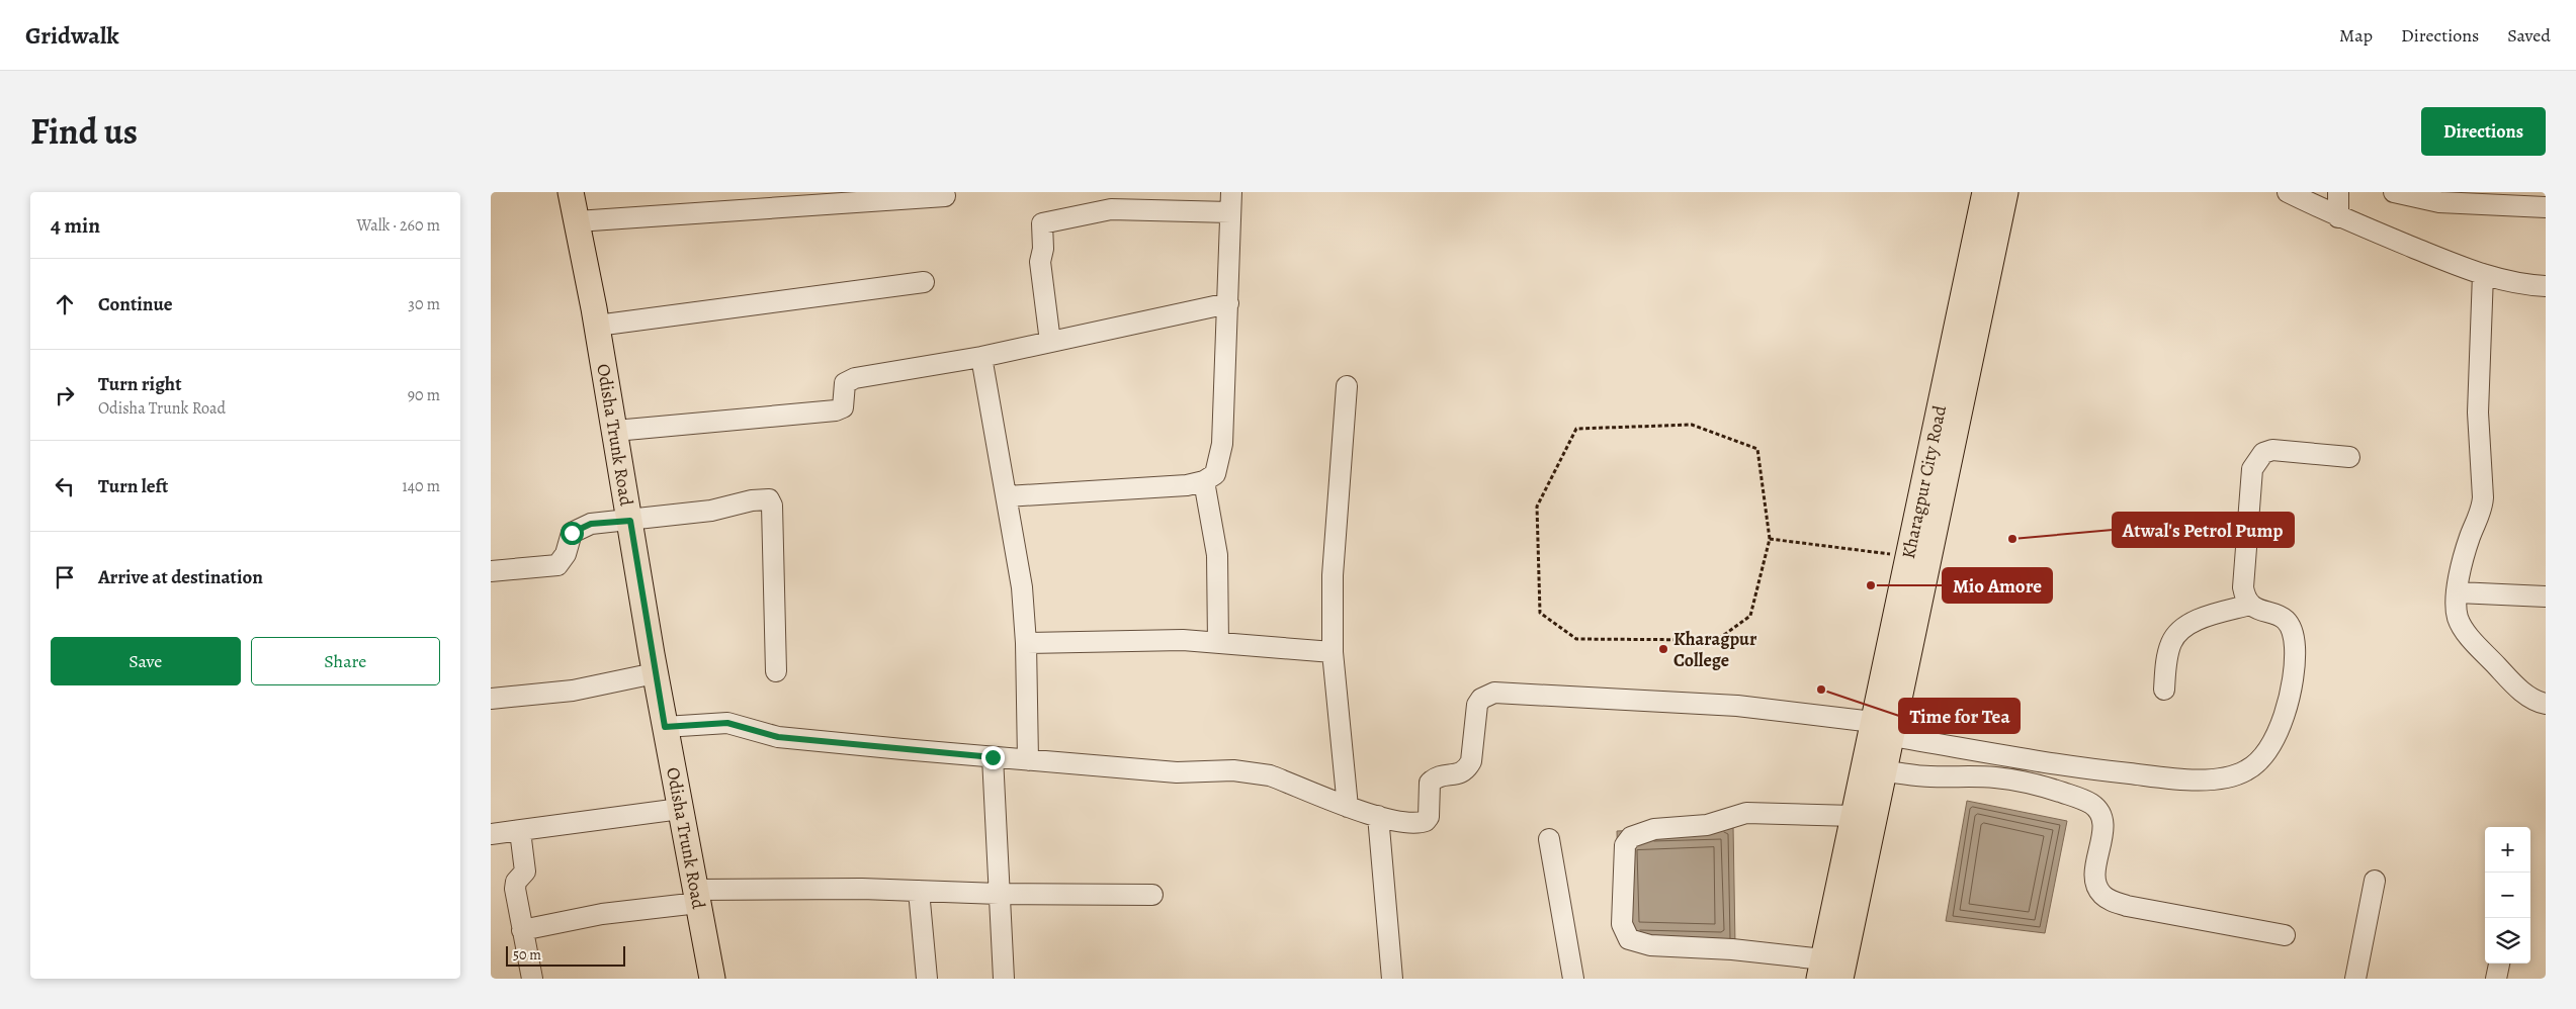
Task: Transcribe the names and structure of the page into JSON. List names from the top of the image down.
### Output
{
  "streets": {
    "main road": ["Odisha Trunk Road", "Kharagpur City Road"]
  },
  "places": [
    "Atwal's Petrol Pump",
    "Mio Amore",
    "Kharagpur College",
    "Time for Tea"
  ],
  "scale_bar": "50 m",
  "page": {
    "header": "Gridwalk",
    "nav": ["Map", "Directions", "Saved"],
    "title": "Find us",
    "buttons": [
      "Directions",
      ["Save", "Share"]
    ],
    "heading": ["4 min", "Walk · 260 m"],
    "list": [
      ["Continue", "30 m"],
      ["Turn right", "Odisha Trunk Road", "90 m"],
      ["Turn left", "140 m"],
      "Arrive at destination"
    ],
    "map_buttons": ["+", "−"],
    "scale": "50 m"
  }
}
